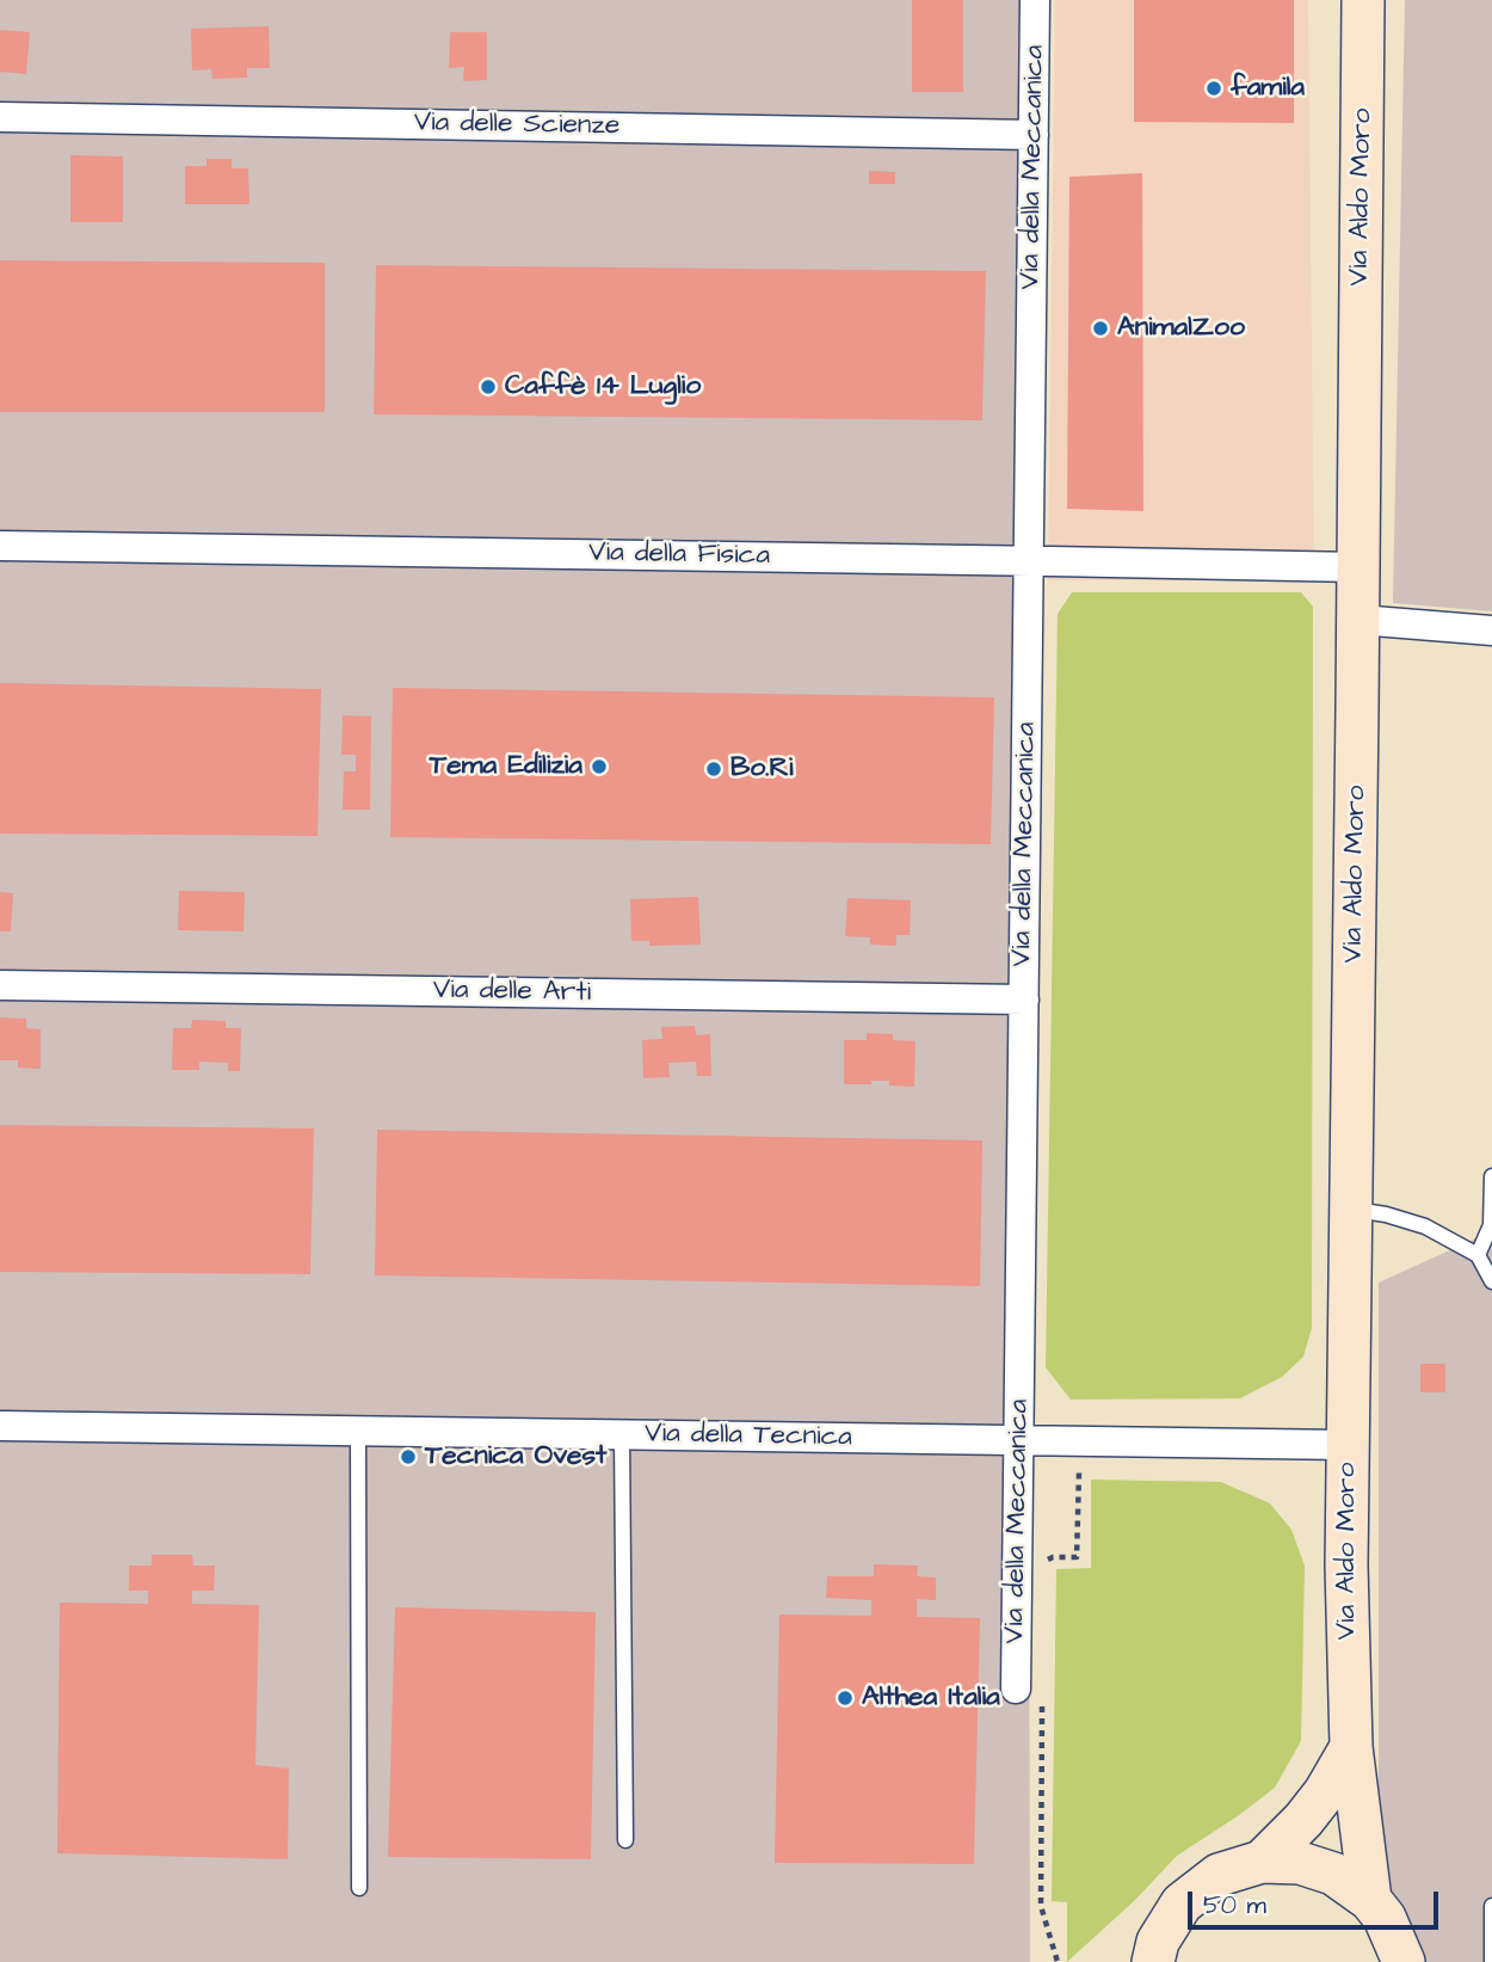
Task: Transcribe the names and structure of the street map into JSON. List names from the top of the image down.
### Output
{
  "streets": {
    "street": [
      "Via delle Scienze",
      "Via della Meccanica",
      "Via Aldo Moro",
      "Via della Fisica",
      "Via delle Arti",
      "Via della Tecnica"
    ]
  },
  "crossings": [
    ["Via delle Scienze", "Via della Meccanica"],
    ["Via della Meccanica", "Via della Fisica"],
    ["Via della Meccanica", "Via delle Arti"],
    ["Via della Meccanica", "Via della Tecnica"],
    ["Via Aldo Moro", "Via della Fisica"],
    ["Via Aldo Moro", "Via della Tecnica"]
  ],
  "places": [
    "famila",
    "AnimalZoo",
    "Caffè 14 Luglio",
    "Tema Edilizia",
    "Bo.Ri",
    "Tecnica Ovest",
    "Althea Italia"
  ],
  "scale_bar": "50 m"
}
